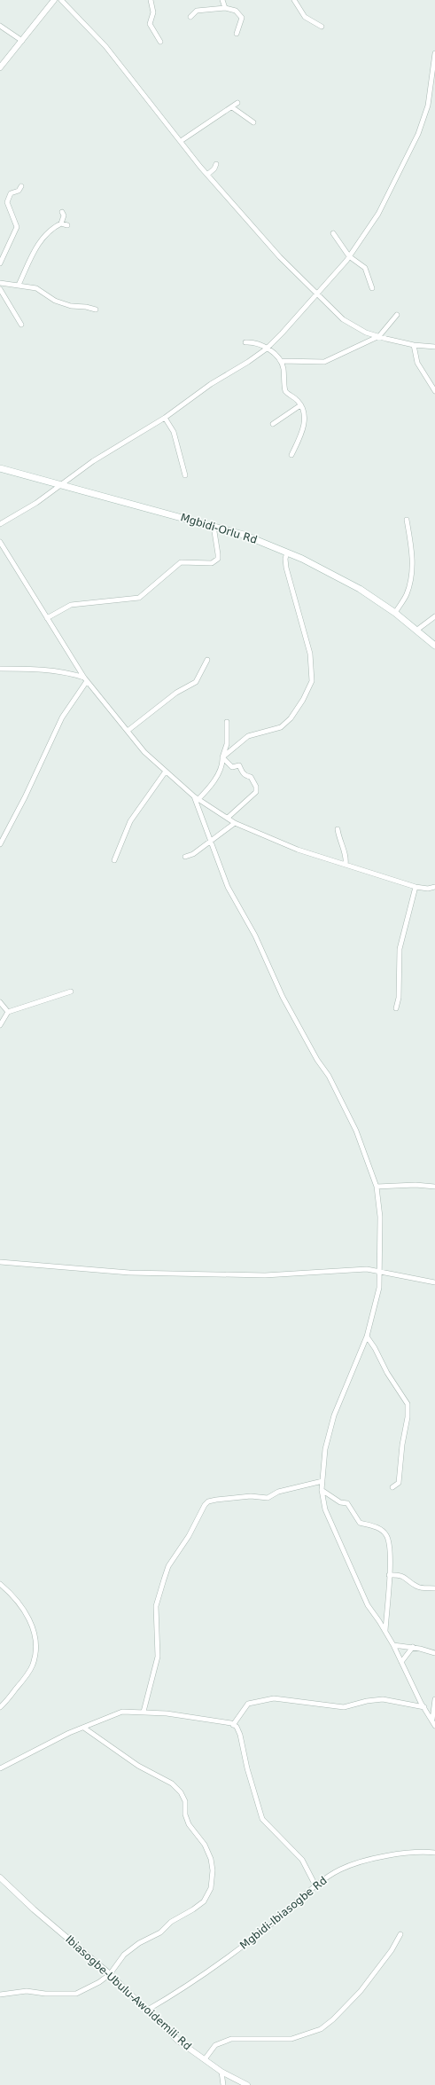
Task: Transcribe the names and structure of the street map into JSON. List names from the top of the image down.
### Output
{
  "streets": {
    "main road": ["Mgbidi-Orlu Rd"],
    "street": ["Mgbidi-Ibiasogbe Rd", "Ibiasogbe-Ubulu-Awoidemili Rd"]
  },
  "crossings": [
    ["Mgbidi-Ibiasogbe Rd", "Ibiasogbe-Ubulu-Awoidemili Rd"]
  ]
}
